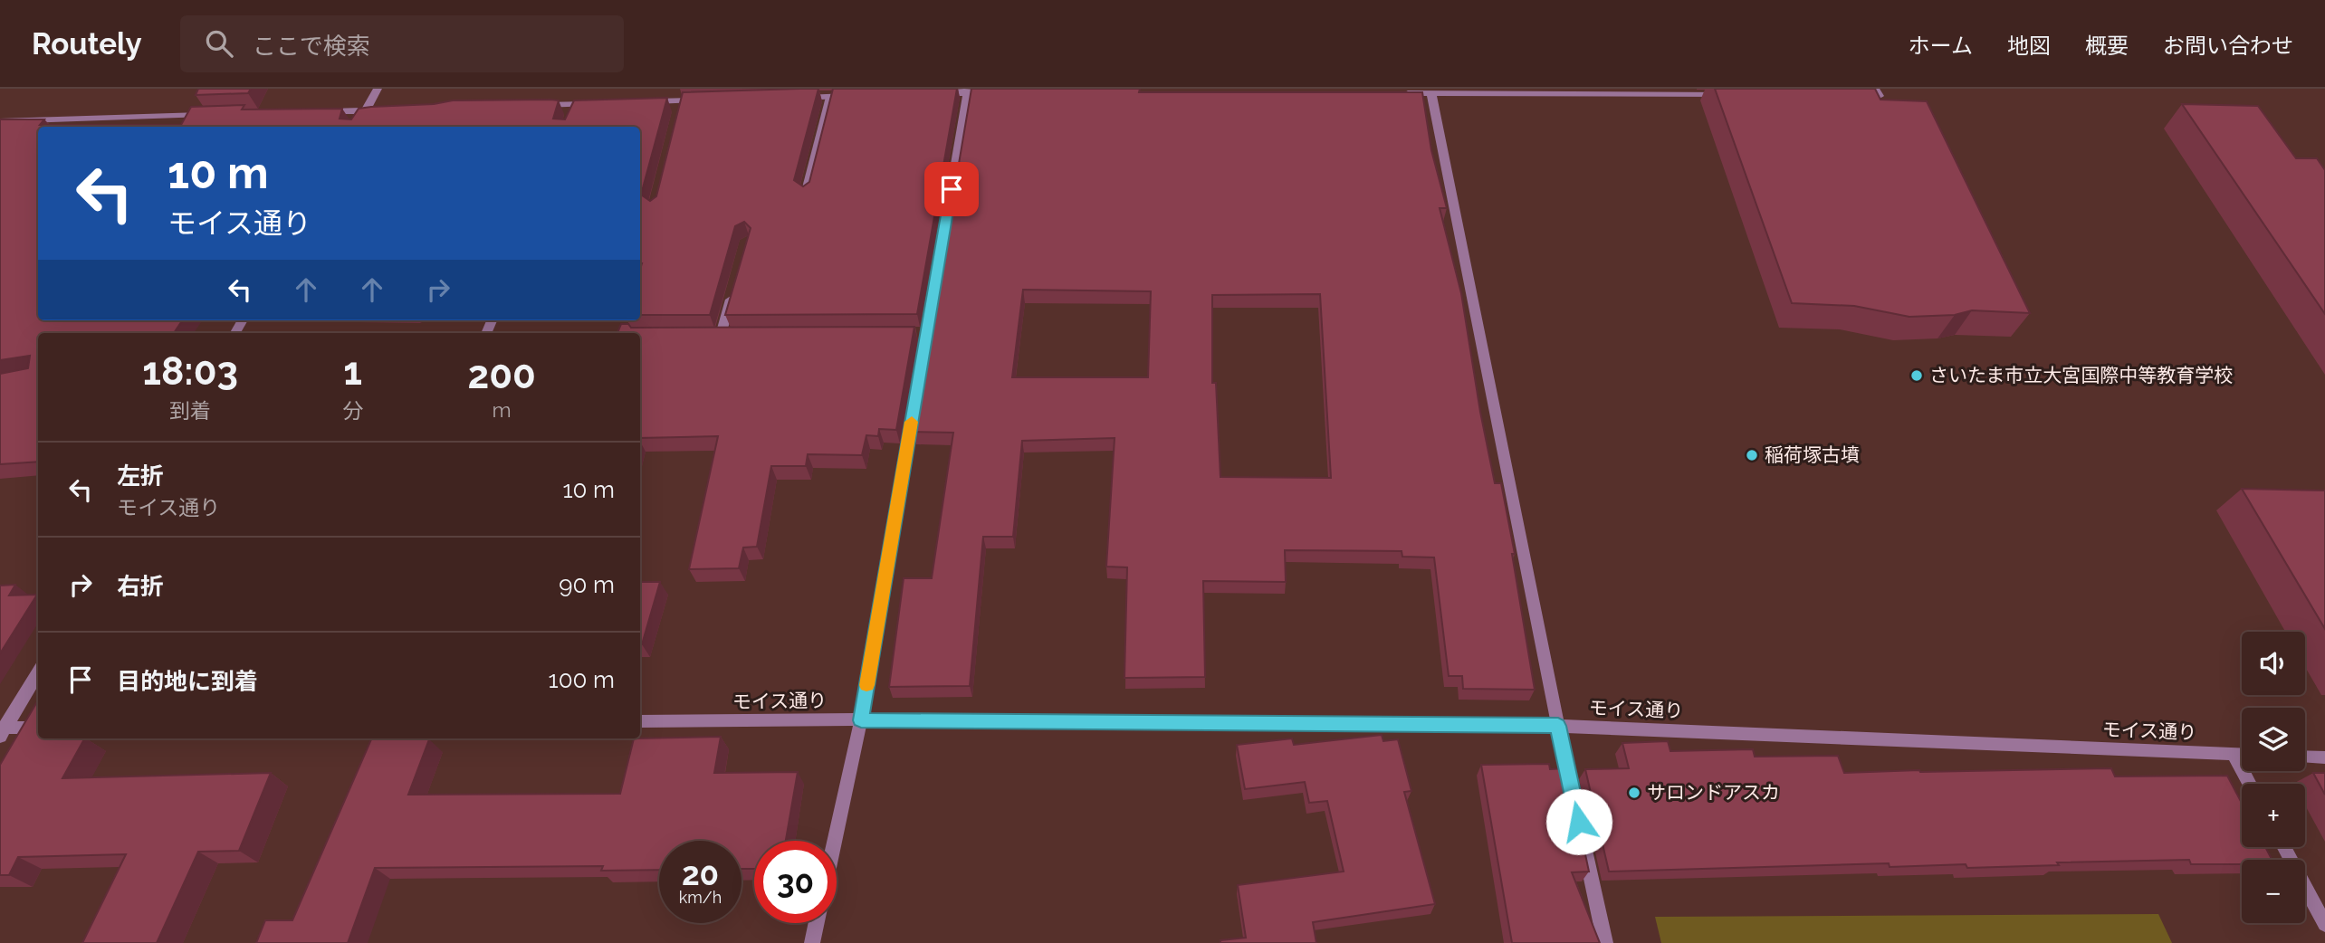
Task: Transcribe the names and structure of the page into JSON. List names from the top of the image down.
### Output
{
  "streets": {
    "street": ["モイス通り"]
  },
  "places": ["さいたま市立大宮国際中等教育学校", "稲荷塚古墳", "サロンドアスカ"],
  "page": {
    "header": "Routely",
    "search": "ここで検索",
    "nav": [
      "ホーム",
      "地図",
      "概要",
      "お問い合わせ"
    ],
    "turn": ["10 m", "モイス通り"],
    "eta": [
      "18:03",
      "到着",
      "1",
      "分",
      "200",
      "m"
    ],
    "list": [
      {
        "name": "左折",
        "note": "モイス通り",
        "value": "10 m"
      },
      {
        "name": "右折",
        "value": "90 m"
      },
      {
        "name": "目的地に到着",
        "value": "100 m"
      }
    ],
    "map_buttons": ["+", "−"],
    "speed": "20 km/h",
    "limit": "30"
  }
}
